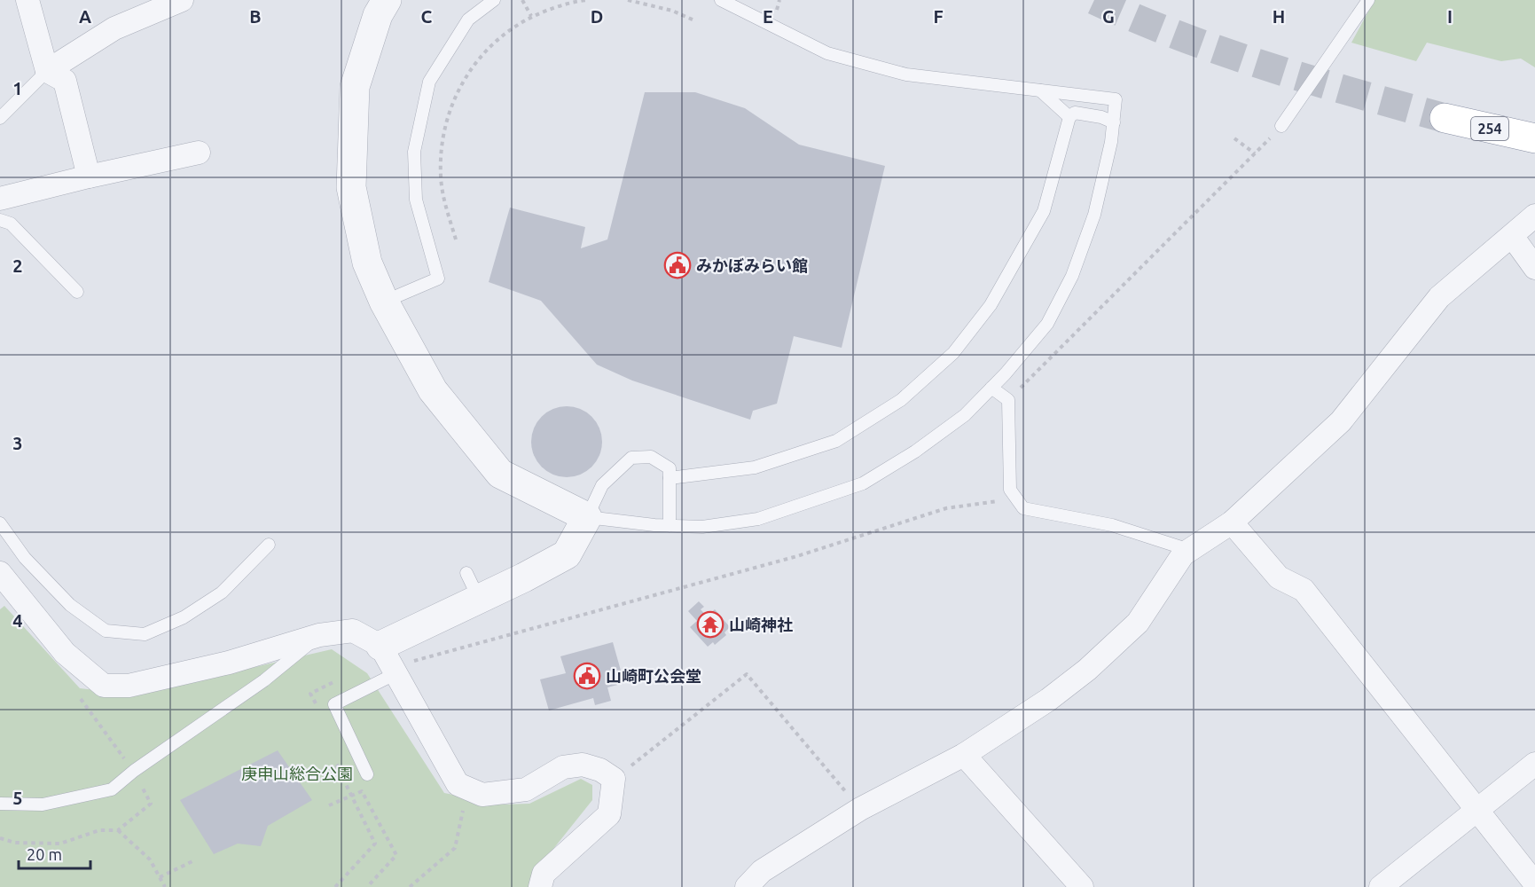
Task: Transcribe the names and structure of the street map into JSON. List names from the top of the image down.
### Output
{
  "streets": {
    "highway": ["254"]
  },
  "parks": ["庚申山総合公園"],
  "places": {
    "public building": ["みかぼみらい館", "山崎町公会堂"],
    "temple": ["山崎神社"]
  },
  "scale_bar": "20 m",
  "grid": {
    "columns": [
      "A",
      "B",
      "C",
      "D",
      "E",
      "F",
      "G",
      "H",
      "I"
    ],
    "rows": [
      "1",
      "2",
      "3",
      "4",
      "5"
    ]
  }
}
